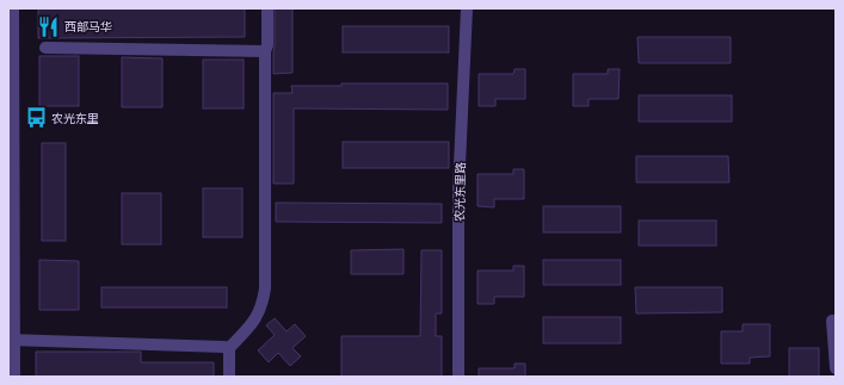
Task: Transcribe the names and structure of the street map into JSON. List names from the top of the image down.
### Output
{
  "streets": {
    "street": ["农光东里路"]
  },
  "places": {
    "restaurant": ["西部马华"],
    "bus stop": ["农光东里"]
  }
}
